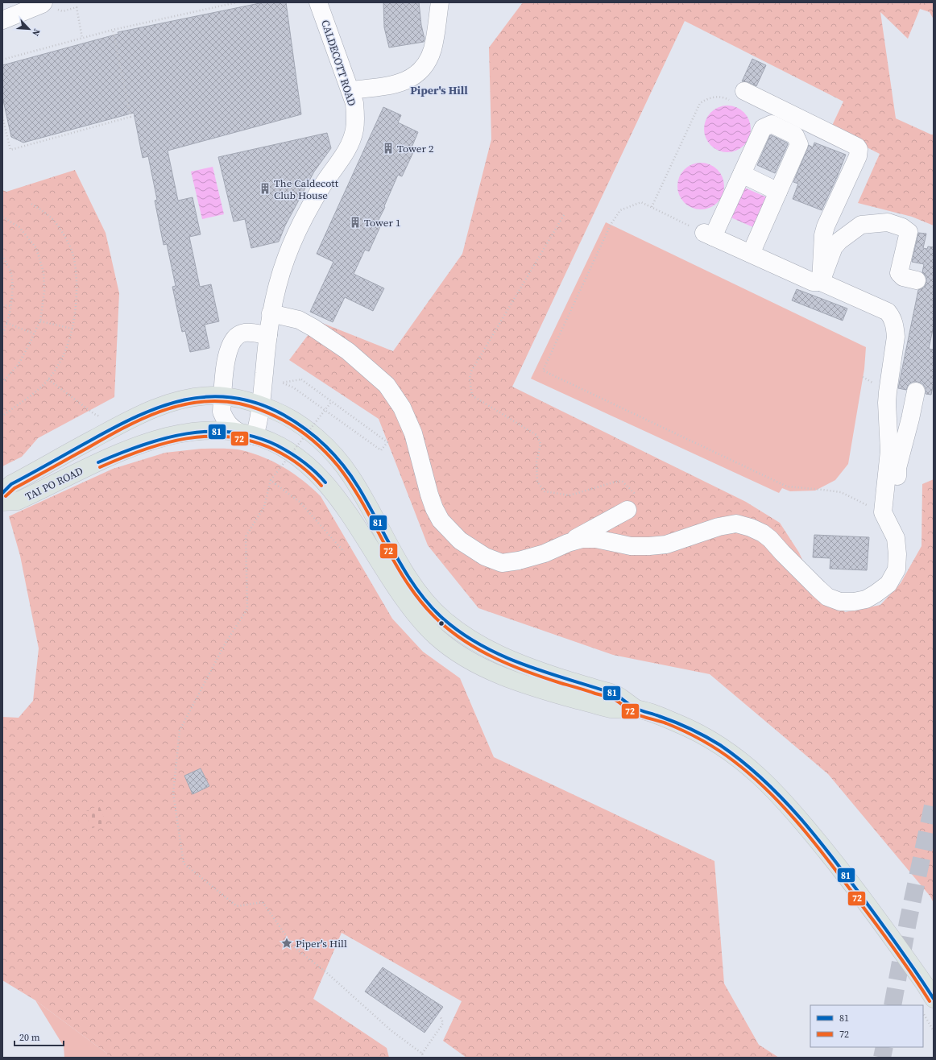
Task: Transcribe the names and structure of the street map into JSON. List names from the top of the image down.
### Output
{
  "streets": {
    "main road": ["TAI PO ROAD"],
    "street": ["CALDECOTT ROAD"]
  },
  "crossings": [
    ["CALDECOTT ROAD", "TAI PO ROAD"]
  ],
  "districts": ["Piper's Hill"],
  "places": {
    "building": ["Tower 2", "The Caldecott Club House", "Tower 1"],
    "place": ["Piper's Hill"]
  },
  "lines": ["transit line 81", "transit line 72"],
  "legend": ["81", "72"],
  "scale_bar": "20 m",
  "north": "bottom right"
}
